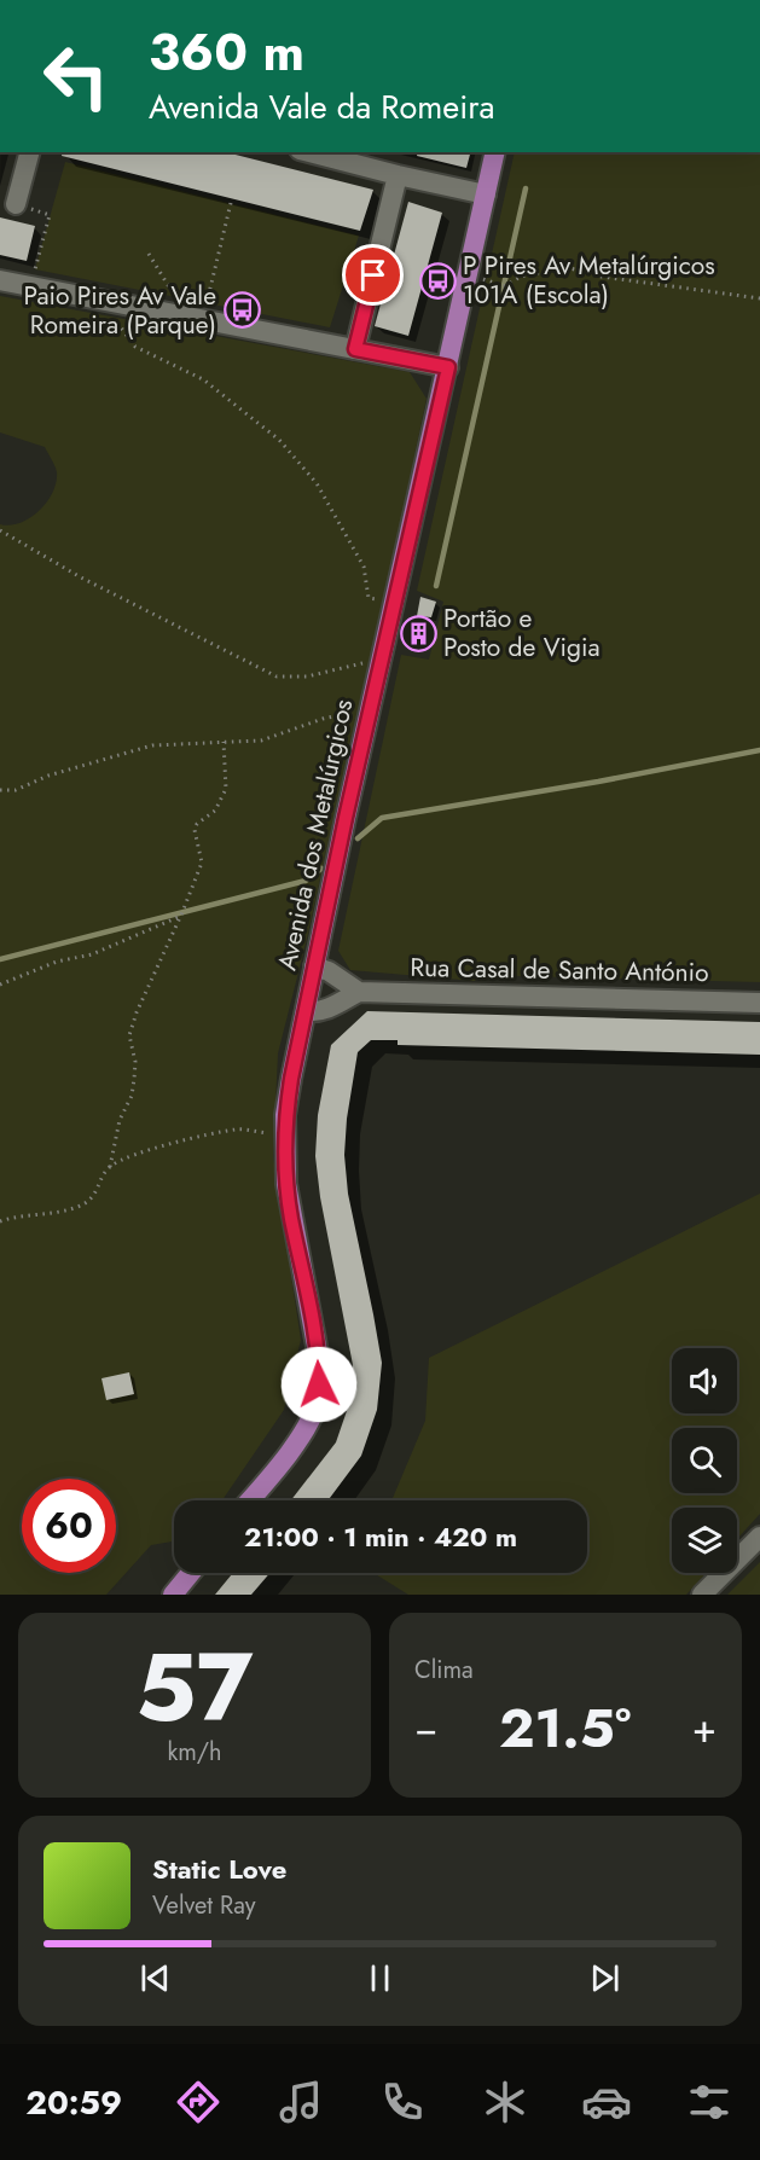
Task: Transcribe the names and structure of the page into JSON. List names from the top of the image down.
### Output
{
  "streets": {
    "main road": ["Avenida dos Metalúrgicos"],
    "street": ["Rua Casal de Santo António"]
  },
  "places": {
    "bus stop": ["P Pires Av Metalúrgicos 101A (Escola)", "Paio Pires Av Vale Romeira (Parque)"],
    "building": ["Portão e Posto de Vigia"]
  },
  "page": {
    "turn": ["360 m", "Avenida Vale da Romeira"],
    "limit": "60",
    "trip": "21:00 · 1 min · 420 m",
    "tile": [
      ["57", "km/h"],
      "Clima"
    ],
    "heat": ["−", "21.5°", "+"],
    "song": ["Static Love", "Velvet Ray"],
    "tabs": "20:59"
  }
}
